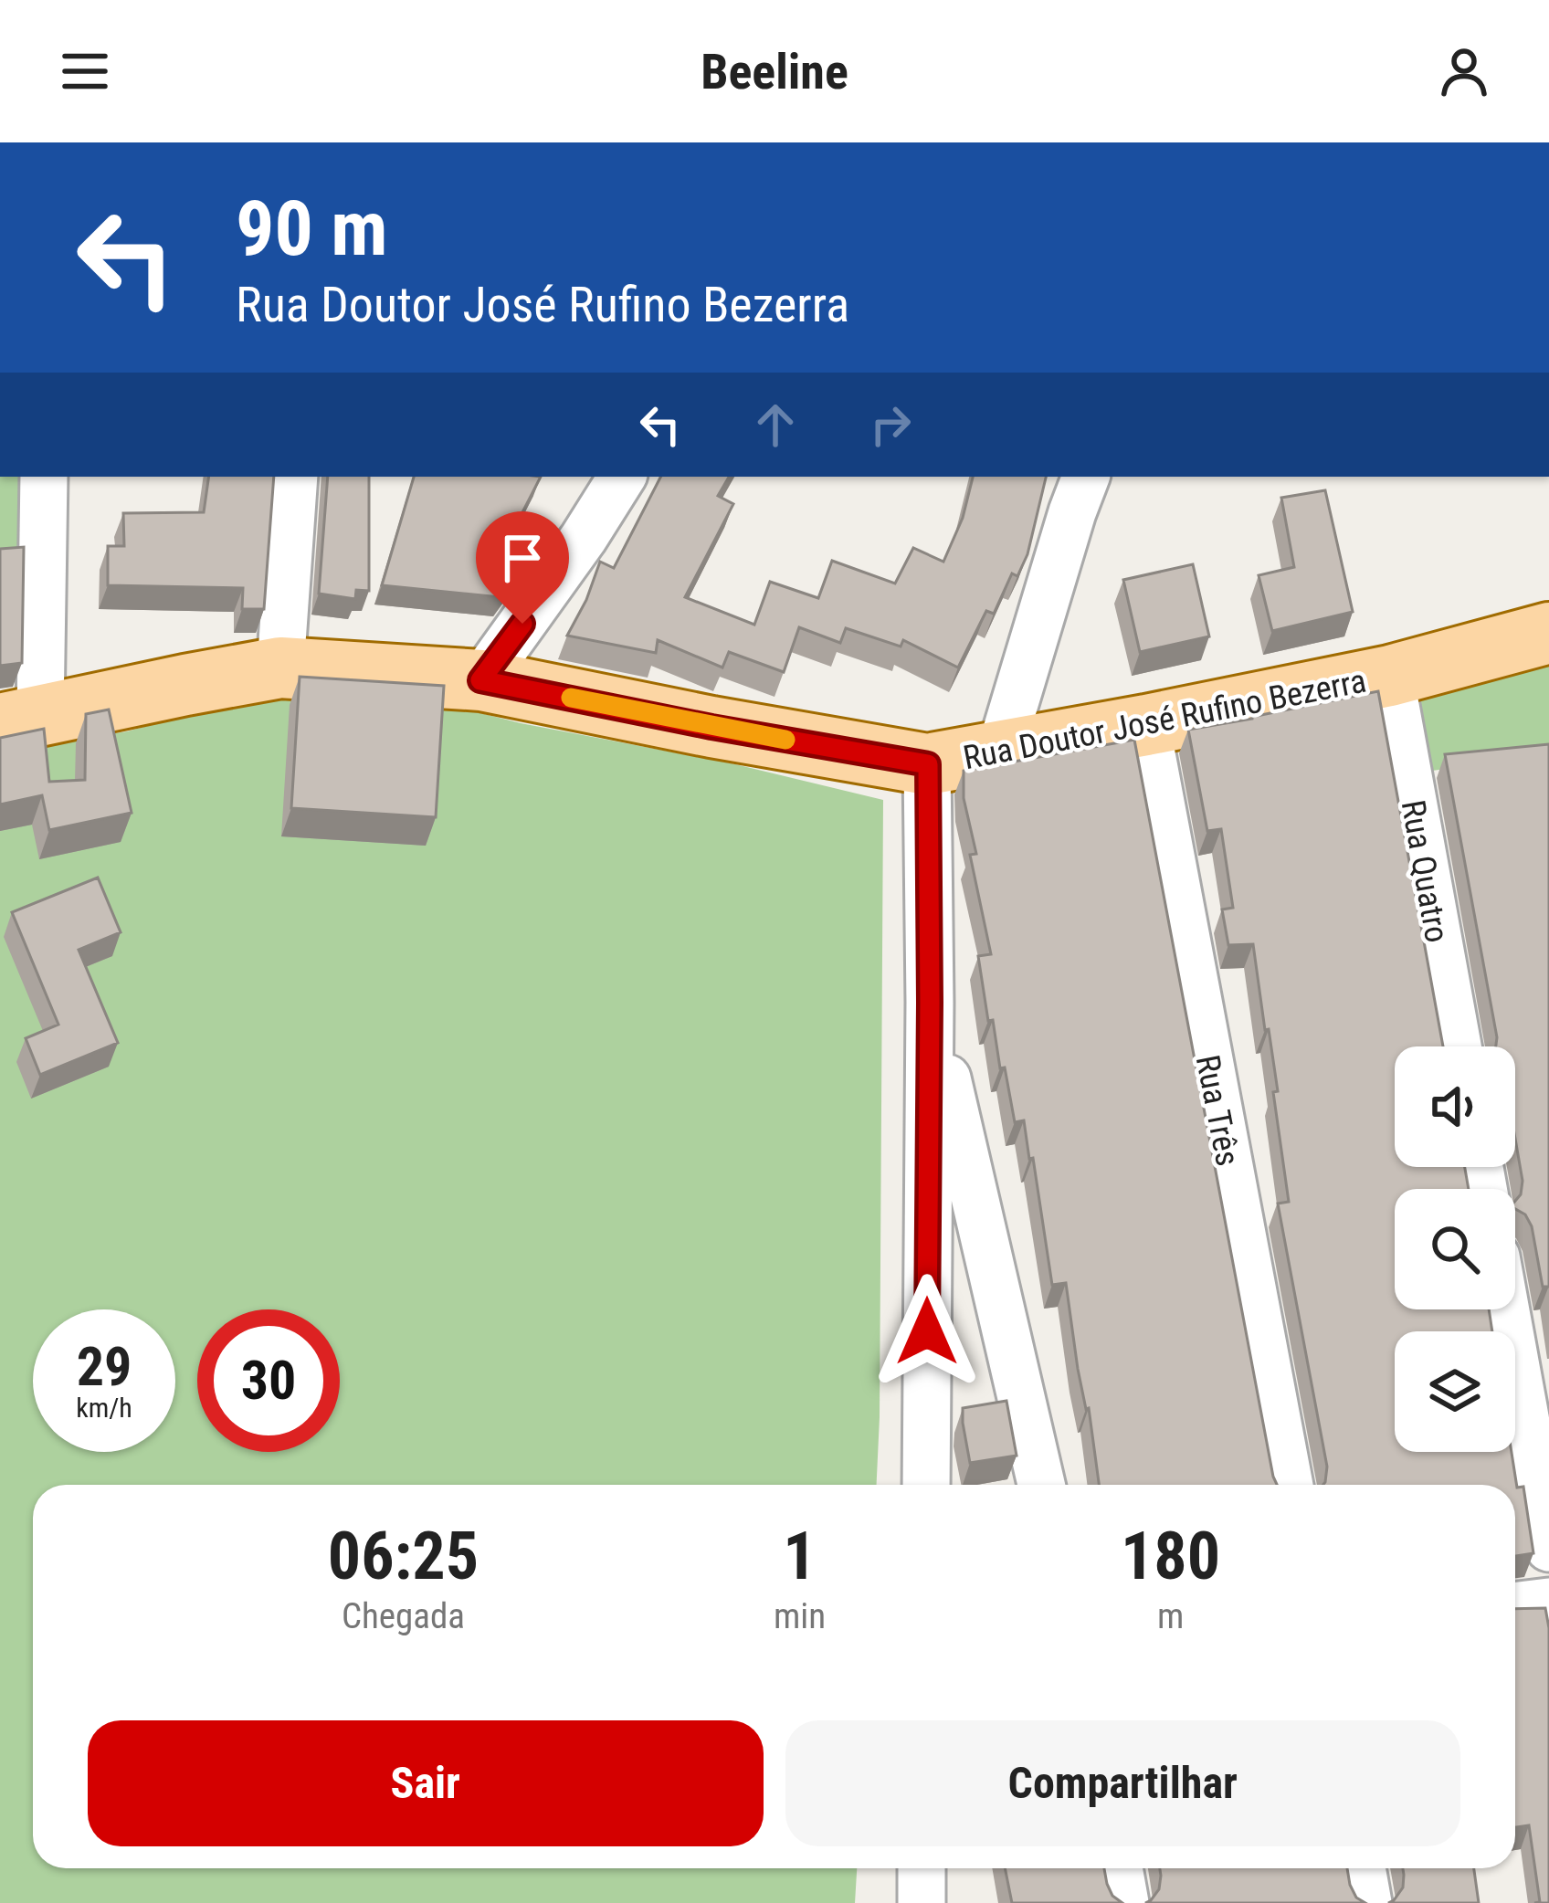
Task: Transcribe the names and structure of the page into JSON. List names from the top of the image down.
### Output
{
  "streets": {
    "main road": ["Rua Doutor José Rufino Bezerra"],
    "street": ["Rua Quatro", "Rua Três"]
  },
  "crossings": [
    ["Rua Doutor José Rufino Bezerra", "Rua Quatro"],
    ["Rua Doutor José Rufino Bezerra", "Rua Três"]
  ],
  "page": {
    "header": "Beeline",
    "turn": ["90 m", "Rua Doutor José Rufino Bezerra"],
    "speed": "29 km/h",
    "limit": "30",
    "eta": [
      "06:25",
      "Chegada",
      "1",
      "min",
      "180",
      "m"
    ],
    "buttons": ["Sair", "Compartilhar"]
  }
}
